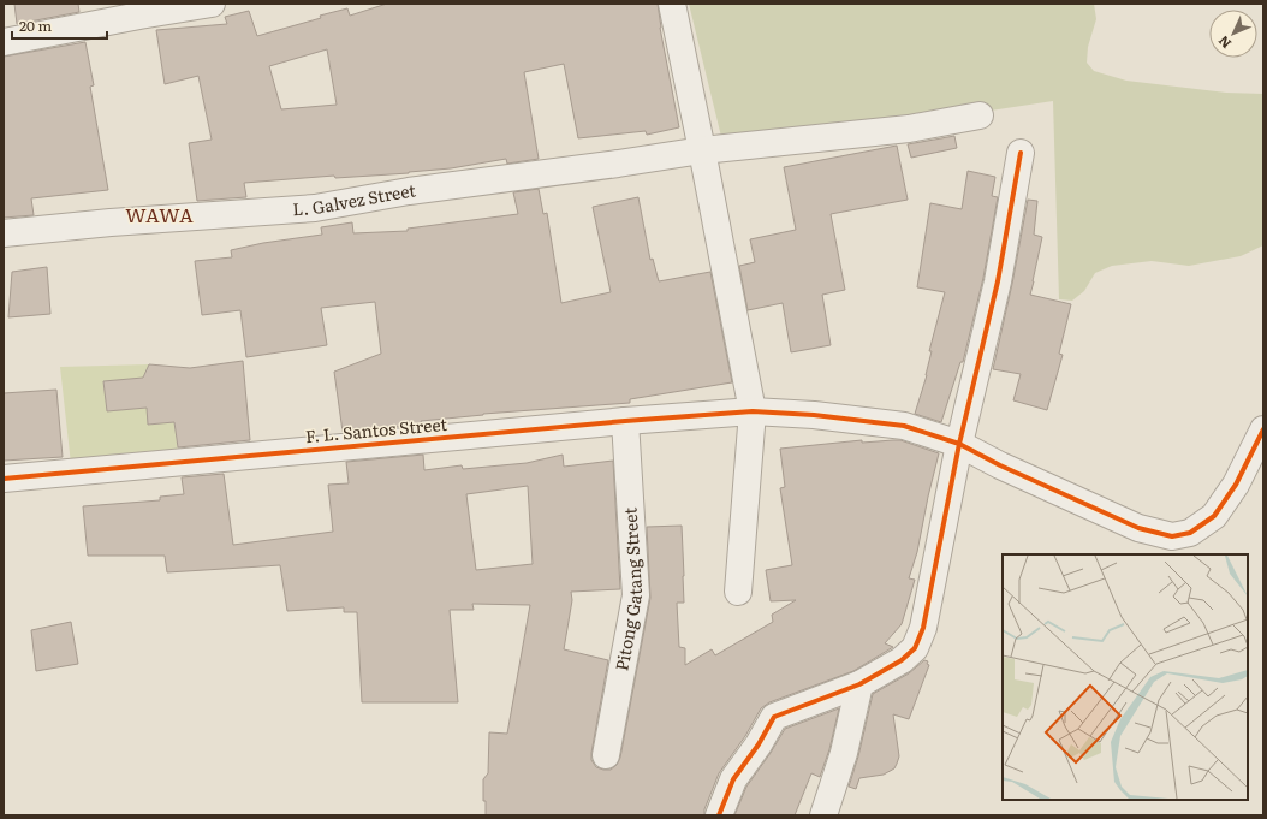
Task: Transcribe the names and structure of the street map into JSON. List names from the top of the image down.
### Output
{
  "streets": {
    "street": ["L. Galvez Street", "F. L. Santos Street", "Pitong Gatang Street"]
  },
  "crossings": [
    ["F. L. Santos Street", "Pitong Gatang Street"]
  ],
  "districts": ["WAWA"],
  "scale_bar": "20 m",
  "north": "bottom left"
}
